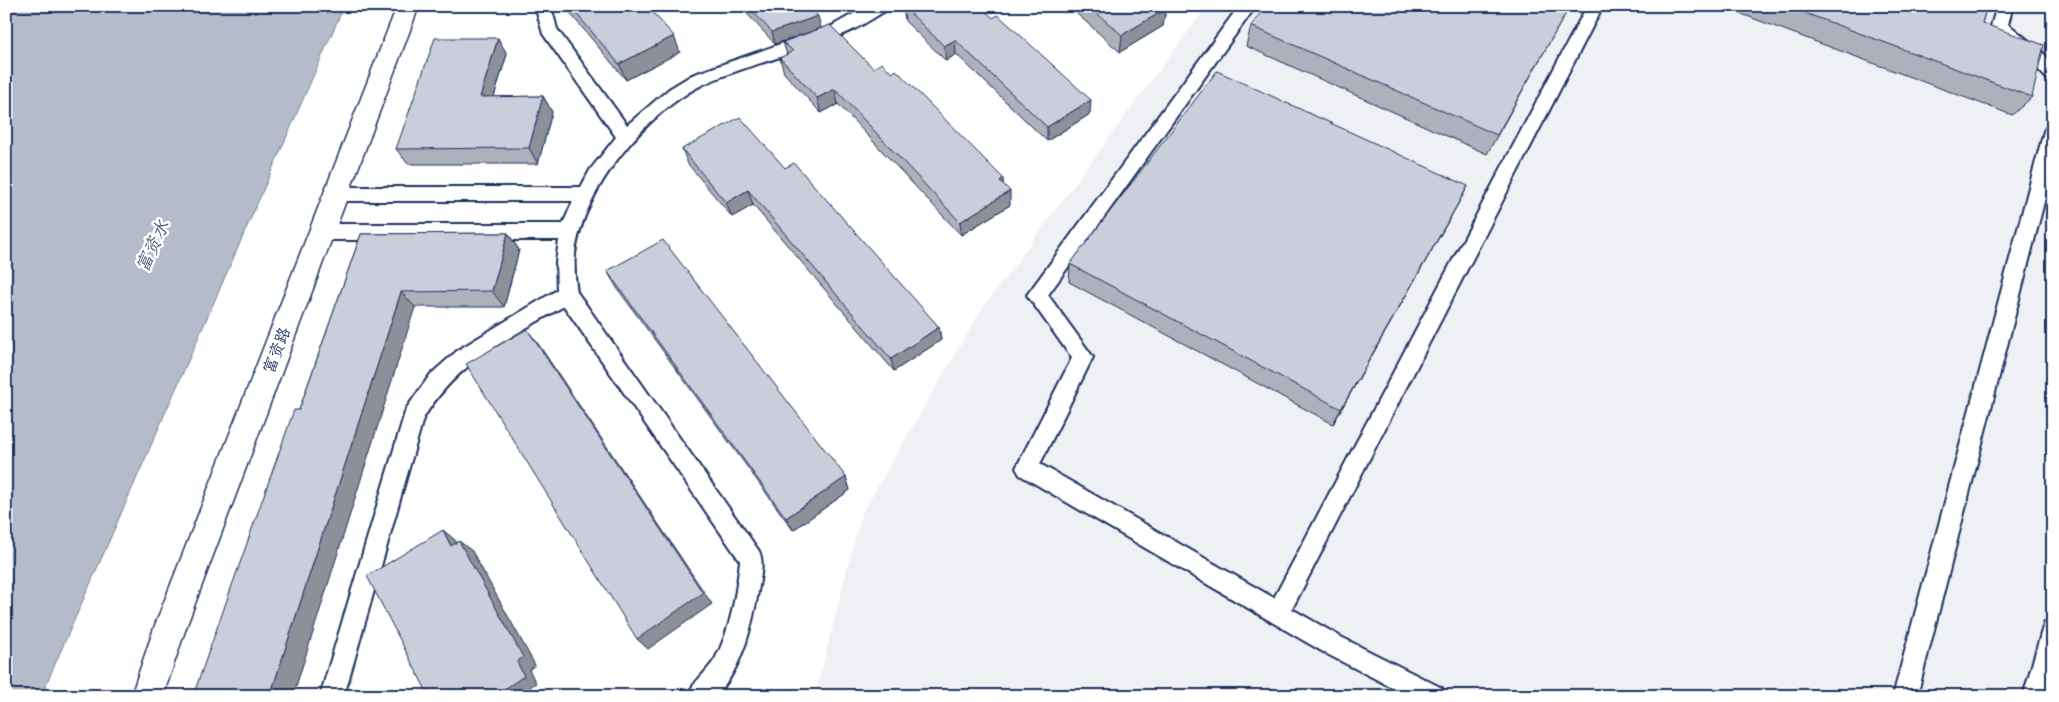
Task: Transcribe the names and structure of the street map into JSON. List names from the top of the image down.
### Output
{
  "streets": {
    "street": ["富资路"]
  },
  "water": ["富资水"]
}
